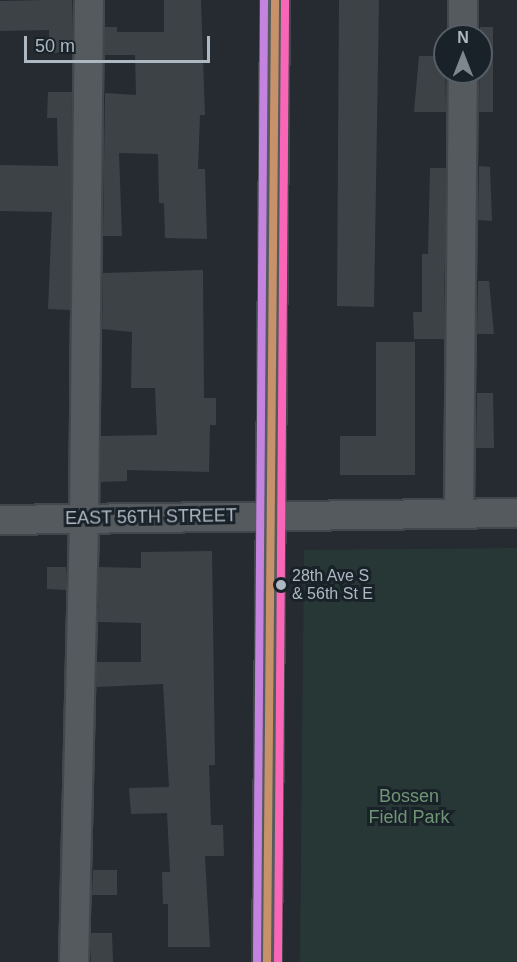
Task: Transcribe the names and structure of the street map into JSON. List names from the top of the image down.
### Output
{
  "streets": {
    "street": ["EAST 56TH STREET"]
  },
  "parks": ["Bossen Field Park"],
  "places": ["28th Ave S & 56th St E"],
  "scale_bar": "50 m",
  "north": "top"
}
